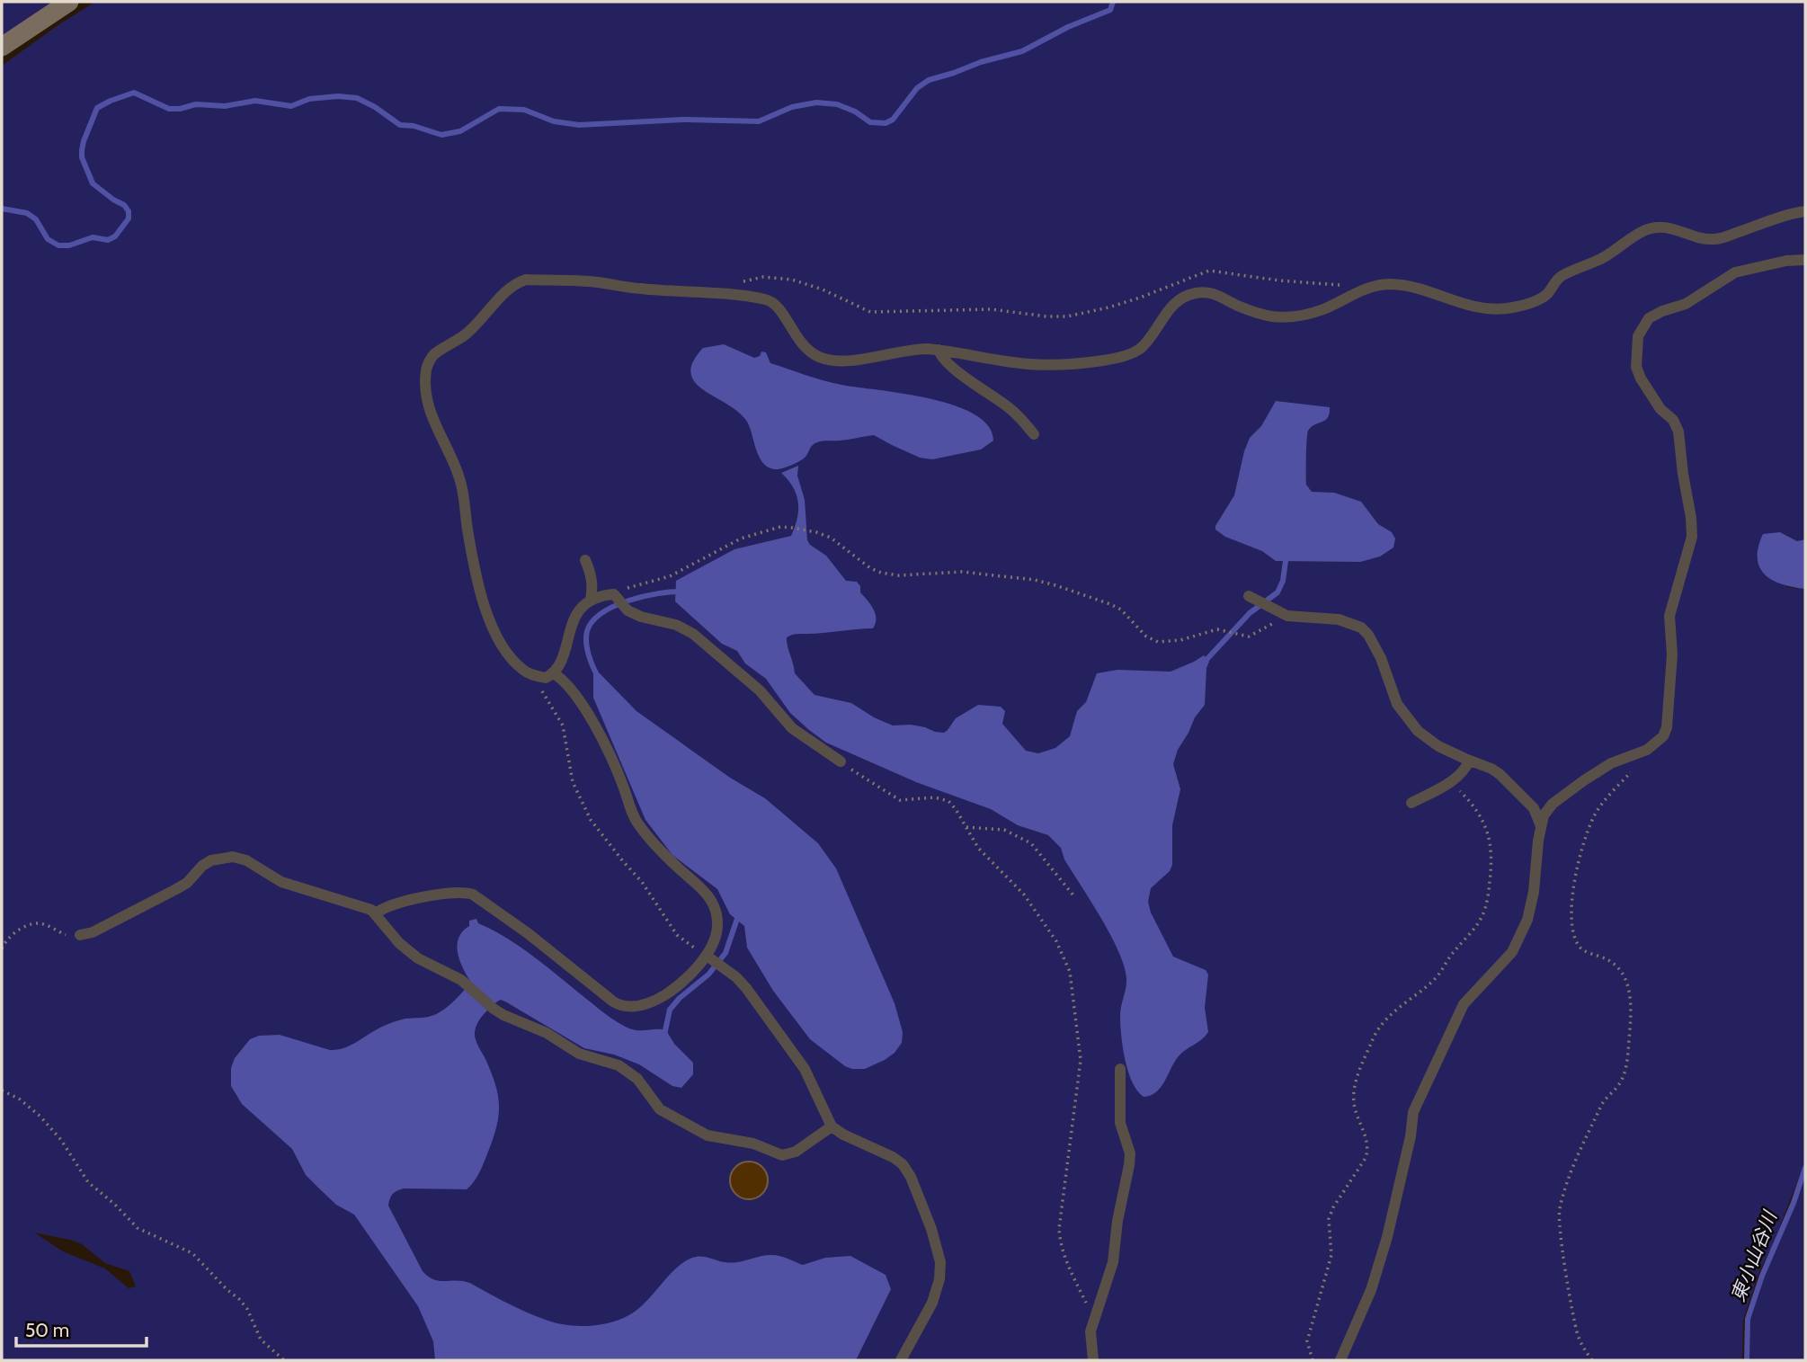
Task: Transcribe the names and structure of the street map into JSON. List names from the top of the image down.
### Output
{
  "water": ["東小山谷川"],
  "scale_bar": "50 m"
}
